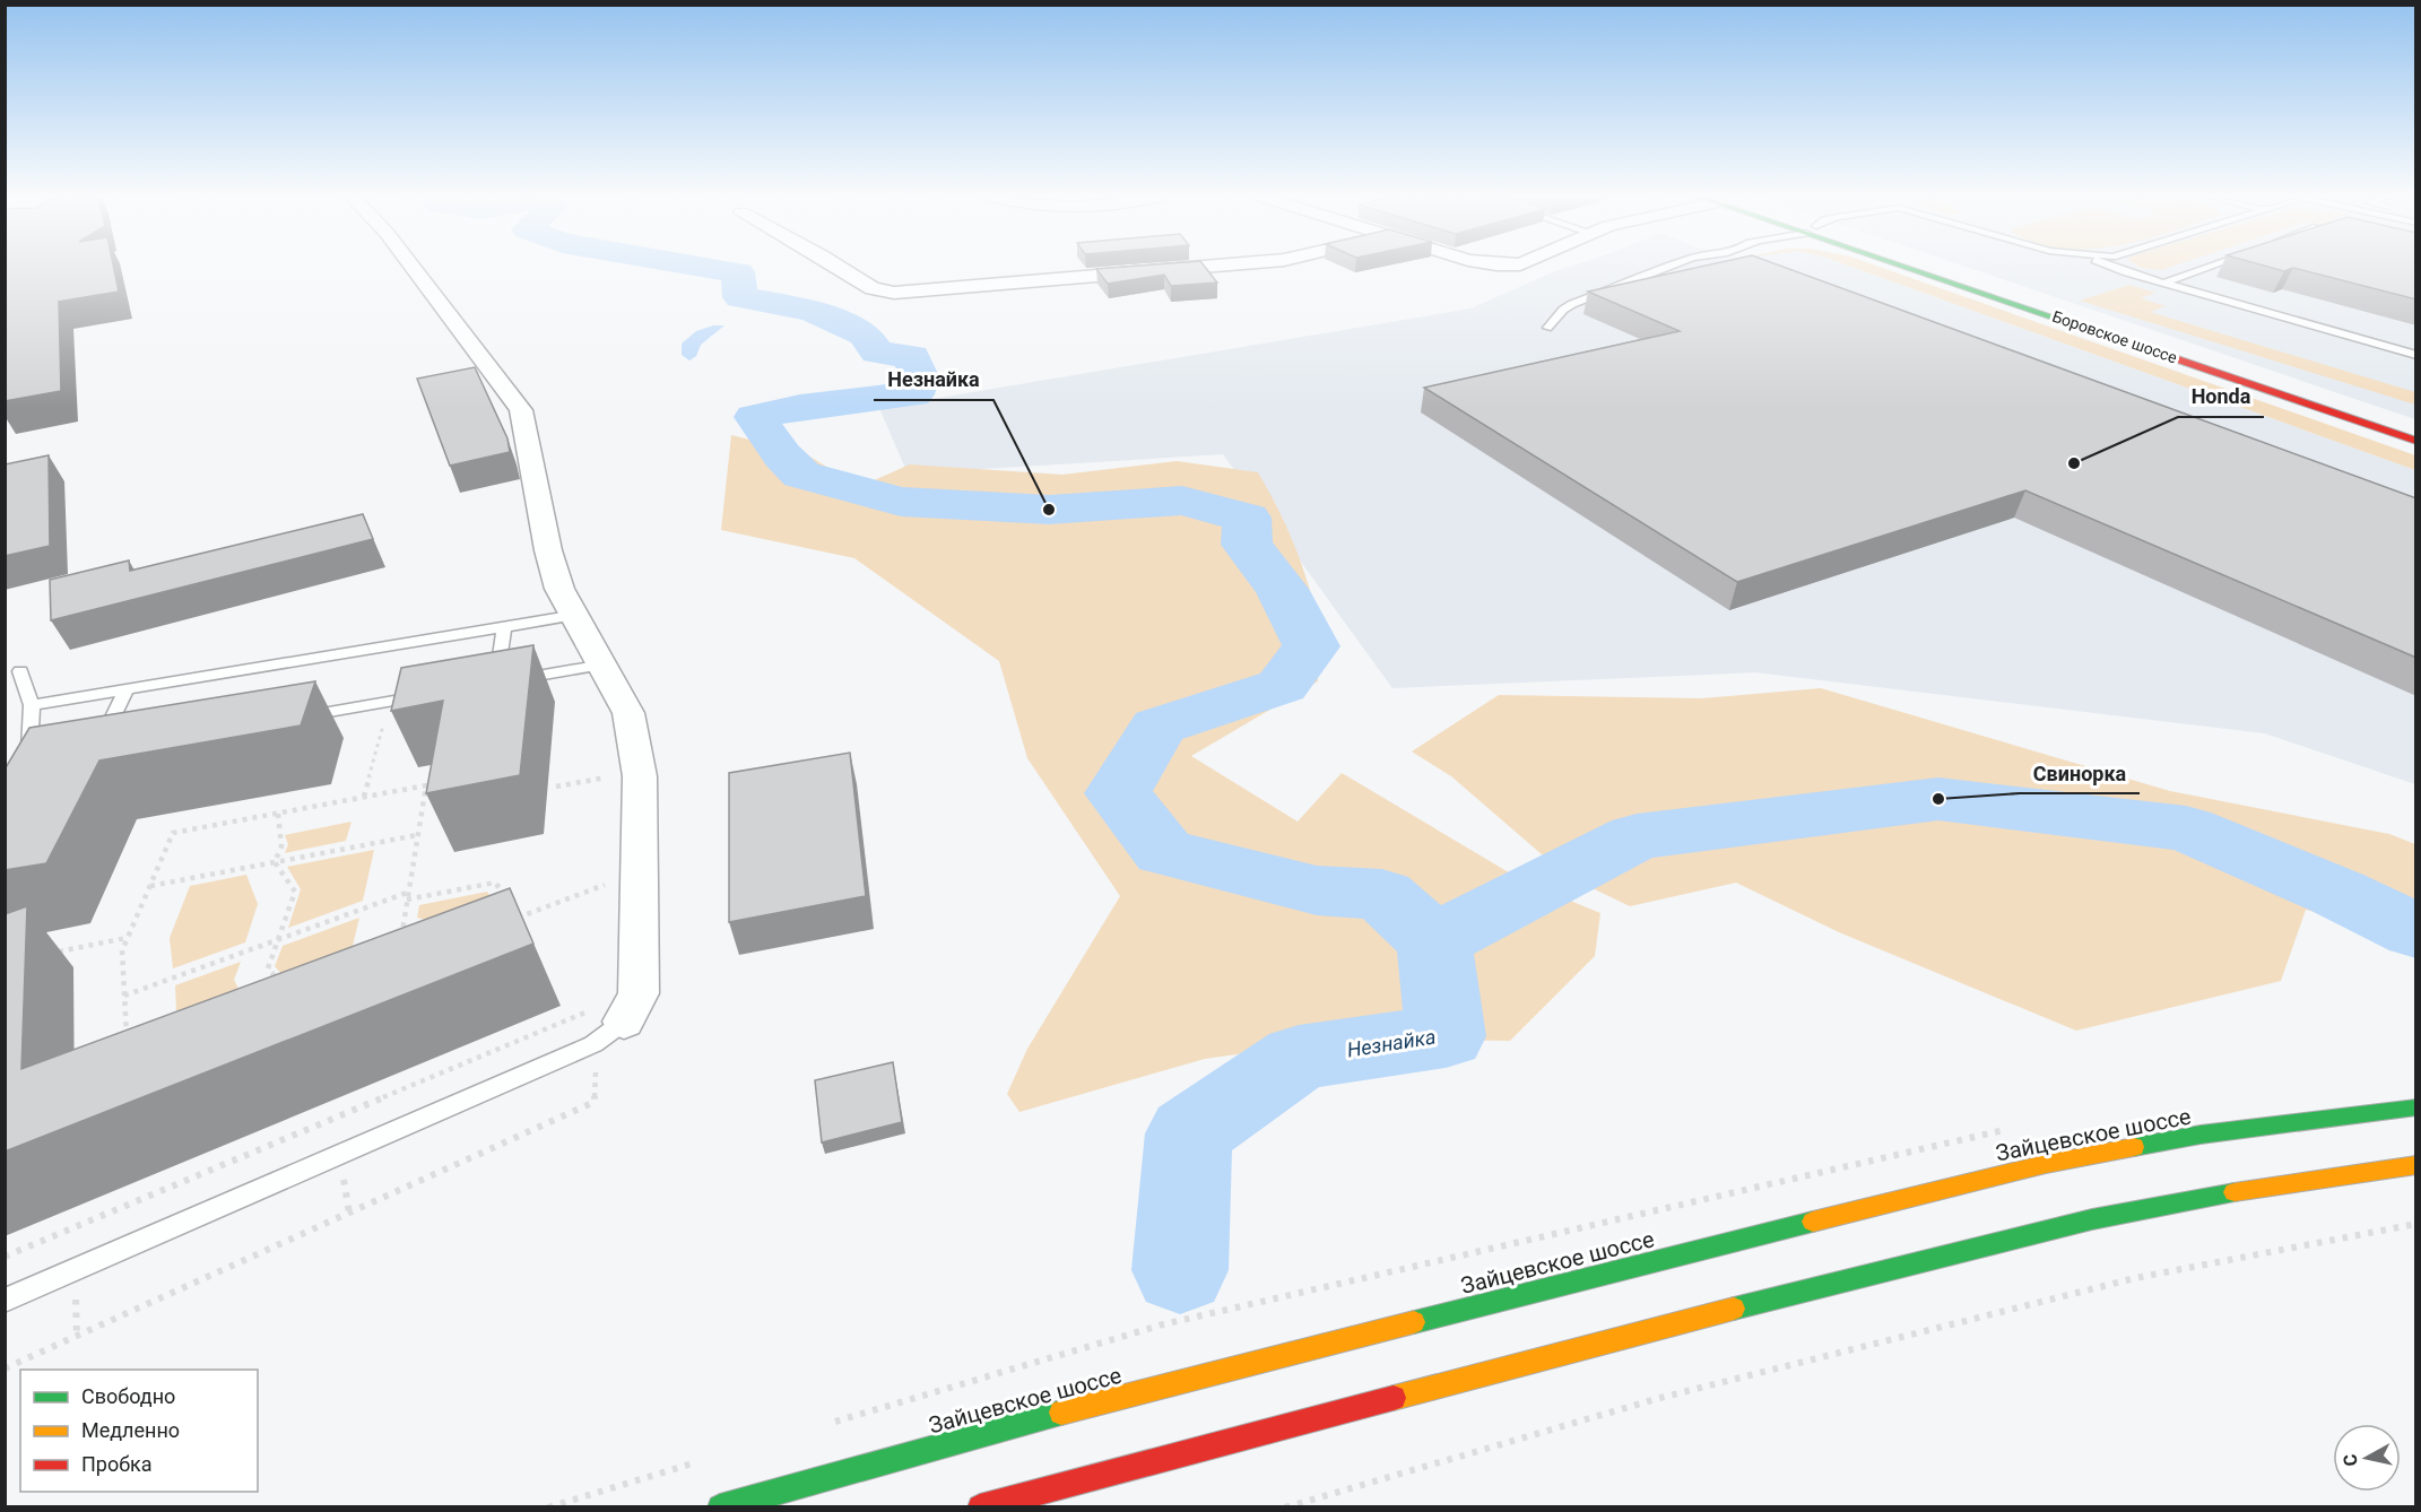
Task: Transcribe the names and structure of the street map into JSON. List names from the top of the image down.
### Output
{
  "streets": {
    "main road": ["Боровское шоссе", "Зайцевское шоссе"]
  },
  "water": ["Незнайка"],
  "places": ["Honda", "Незнайка", "Свинорка"],
  "legend": ["Свободно", "Медленно", "Пробка"],
  "north": "left"
}
